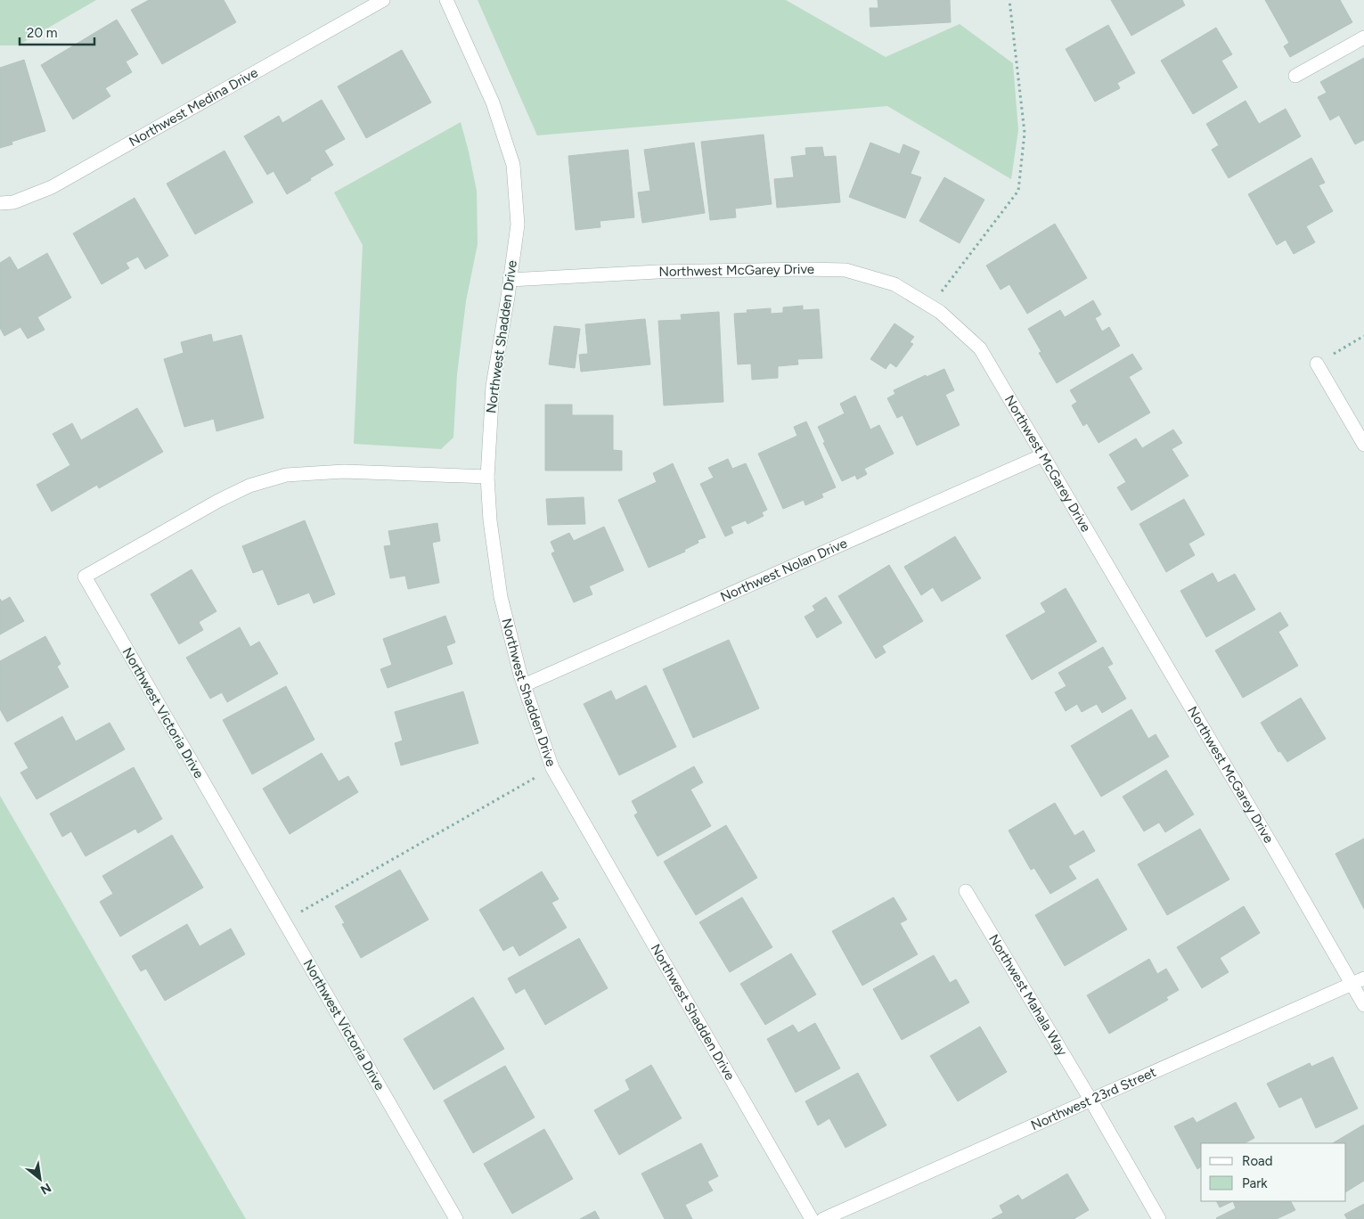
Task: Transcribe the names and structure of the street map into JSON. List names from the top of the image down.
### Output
{
  "streets": {
    "street": [
      "Northwest Medina Drive",
      "Northwest McGarey Drive",
      "Northwest Shadden Drive",
      "Northwest Nolan Drive",
      "Northwest Victoria Drive",
      "Northwest Mahala Way",
      "Northwest 23rd Street"
    ]
  },
  "crossings": [
    ["Northwest McGarey Drive", "Northwest Shadden Drive"],
    ["Northwest McGarey Drive", "Northwest Nolan Drive"],
    ["Northwest McGarey Drive", "Northwest 23rd Street"],
    ["Northwest Shadden Drive", "Northwest Nolan Drive"],
    ["Northwest Shadden Drive", "Northwest Victoria Drive"],
    ["Northwest Mahala Way", "Northwest 23rd Street"]
  ],
  "legend": ["Road", "Park"],
  "scale_bar": "20 m",
  "north": "bottom right"
}
